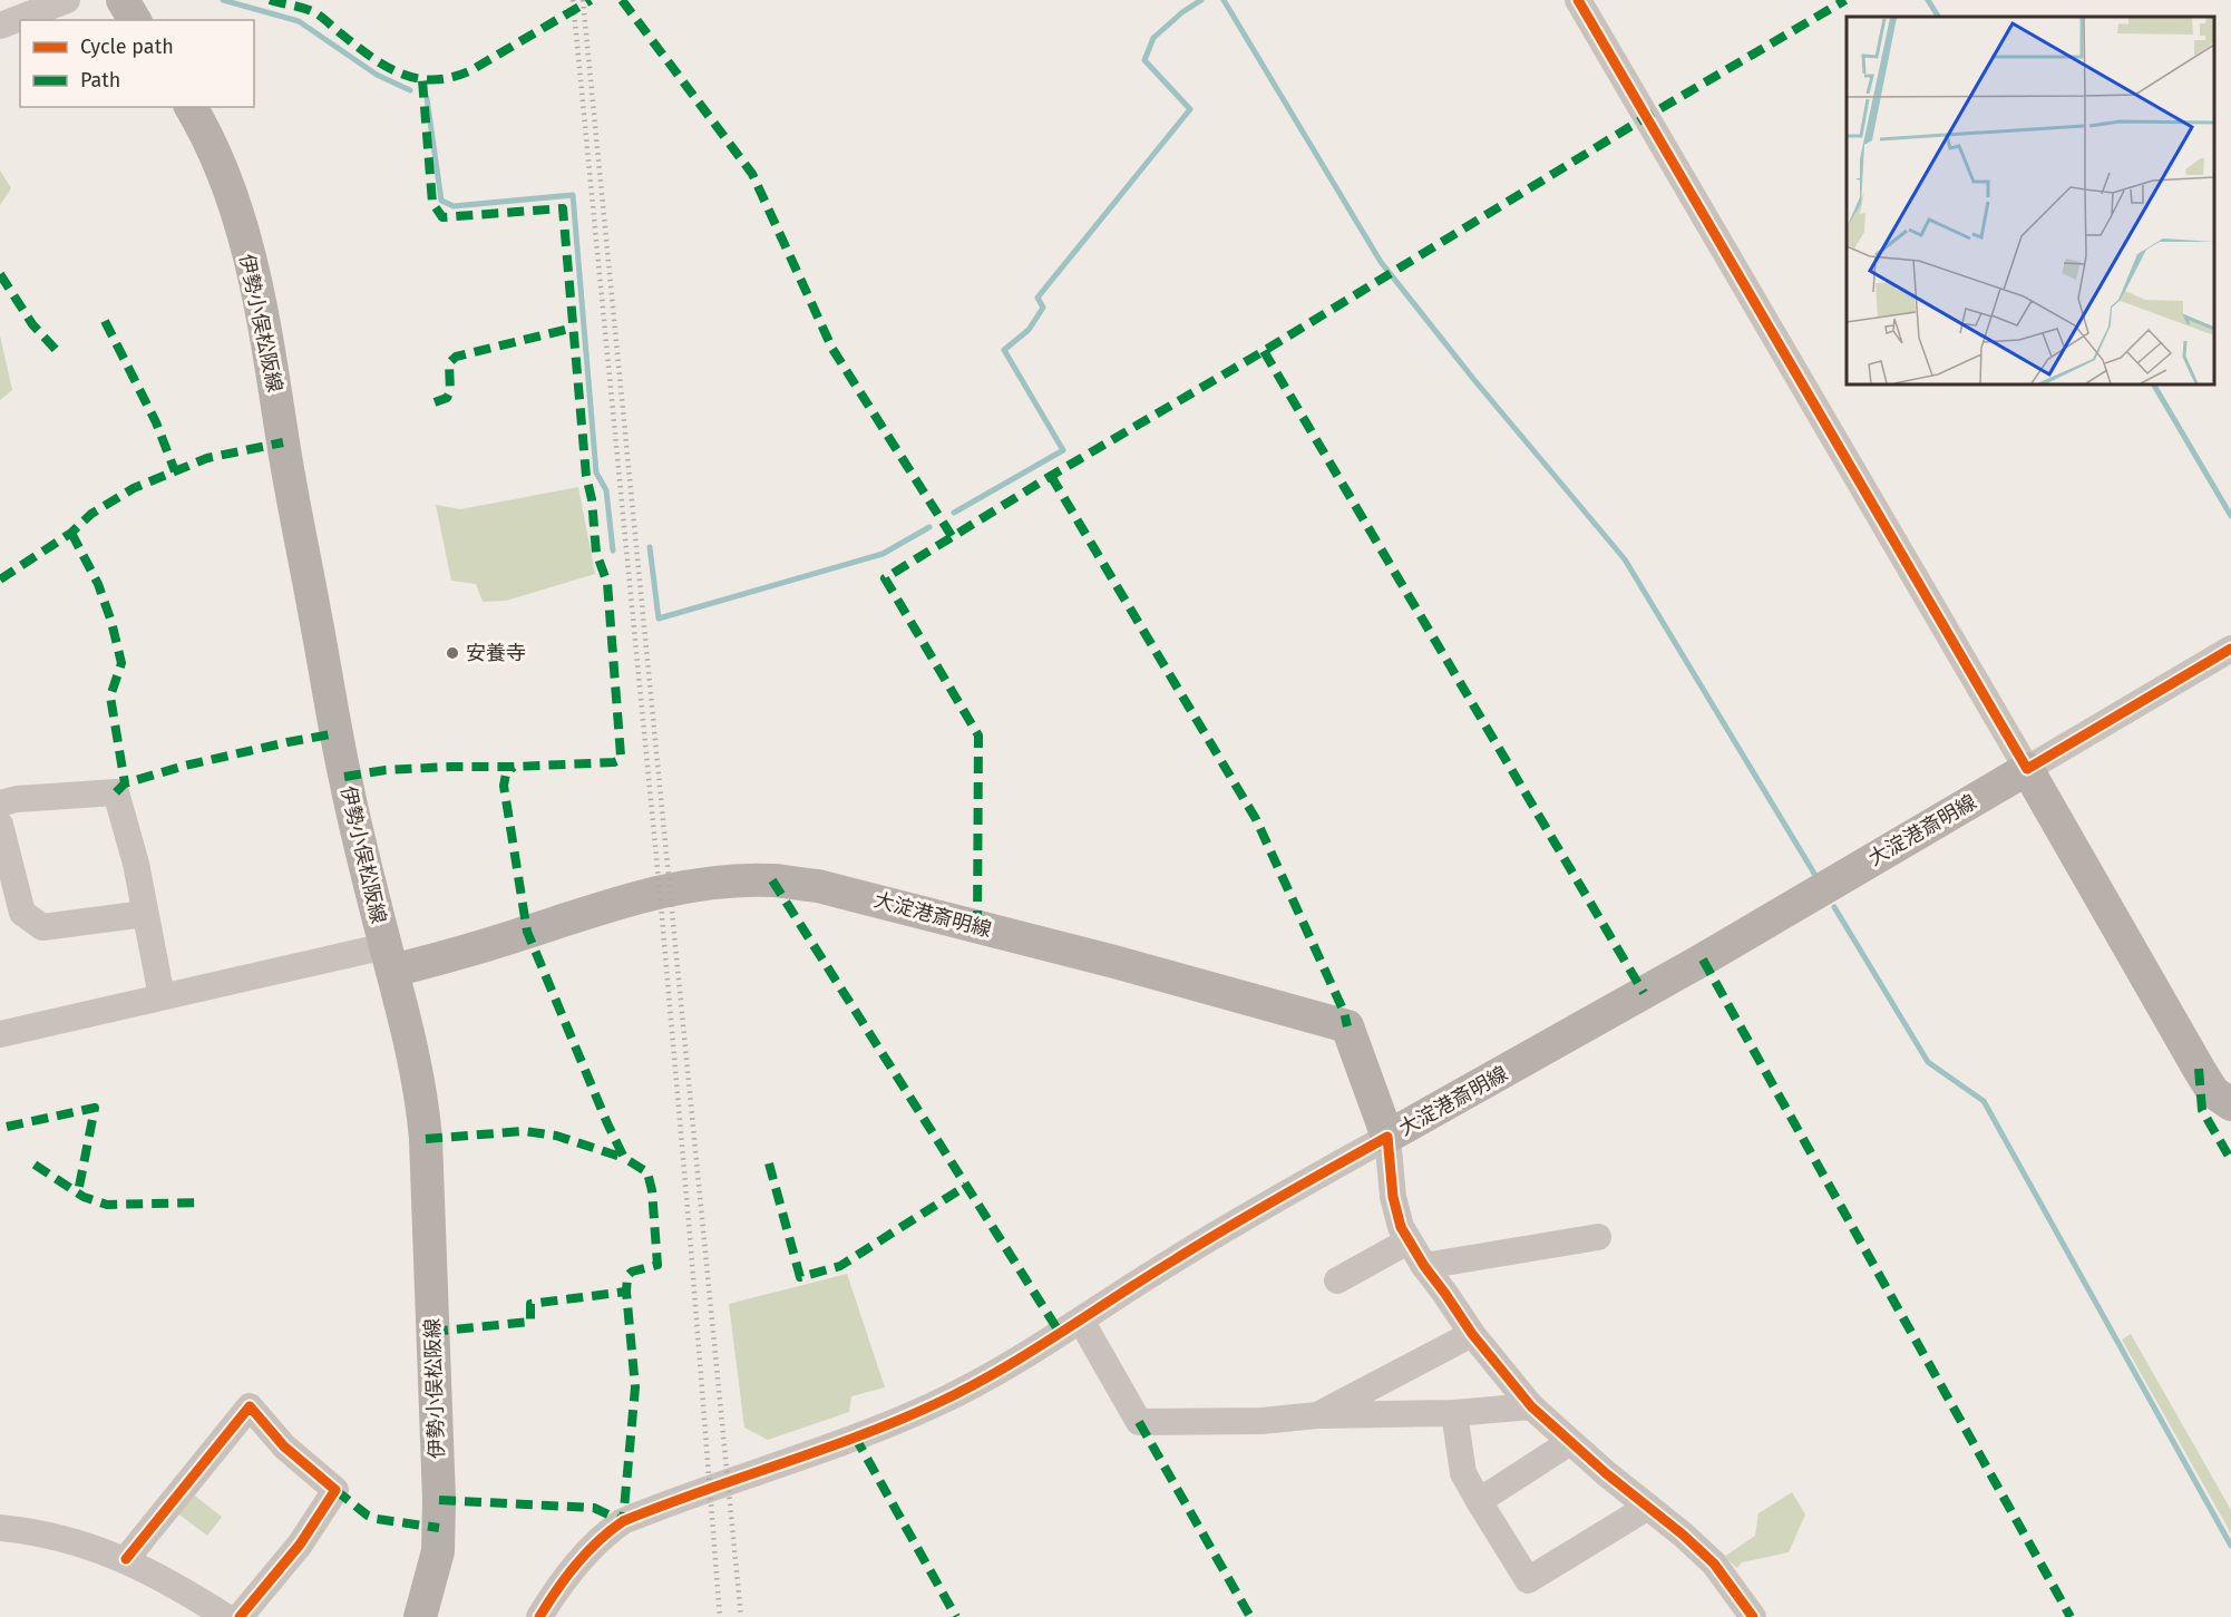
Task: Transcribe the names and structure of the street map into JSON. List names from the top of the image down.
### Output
{
  "streets": {
    "main road": ["伊勢小俣松阪線", "大淀港斎明線"]
  },
  "crossings": [
    ["伊勢小俣松阪線", "大淀港斎明線"]
  ],
  "places": ["安養寺"],
  "legend": ["Cycle path", "Path"]
}
